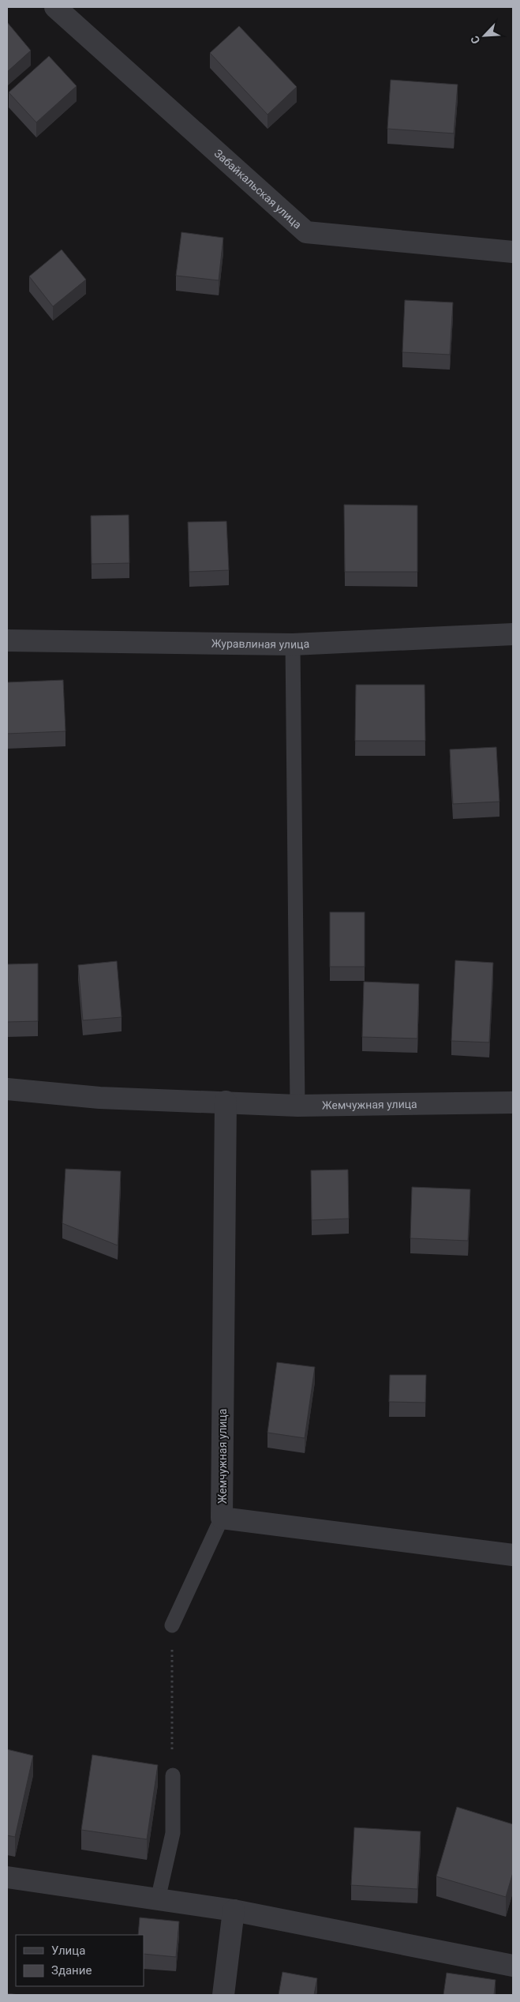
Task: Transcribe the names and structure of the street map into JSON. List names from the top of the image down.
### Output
{
  "streets": {
    "street": ["Забайкальская улица", "Журавлиная улица", "Жемчужная улица"]
  },
  "legend": ["Улица", "Здание"],
  "north": "bottom left"
}
